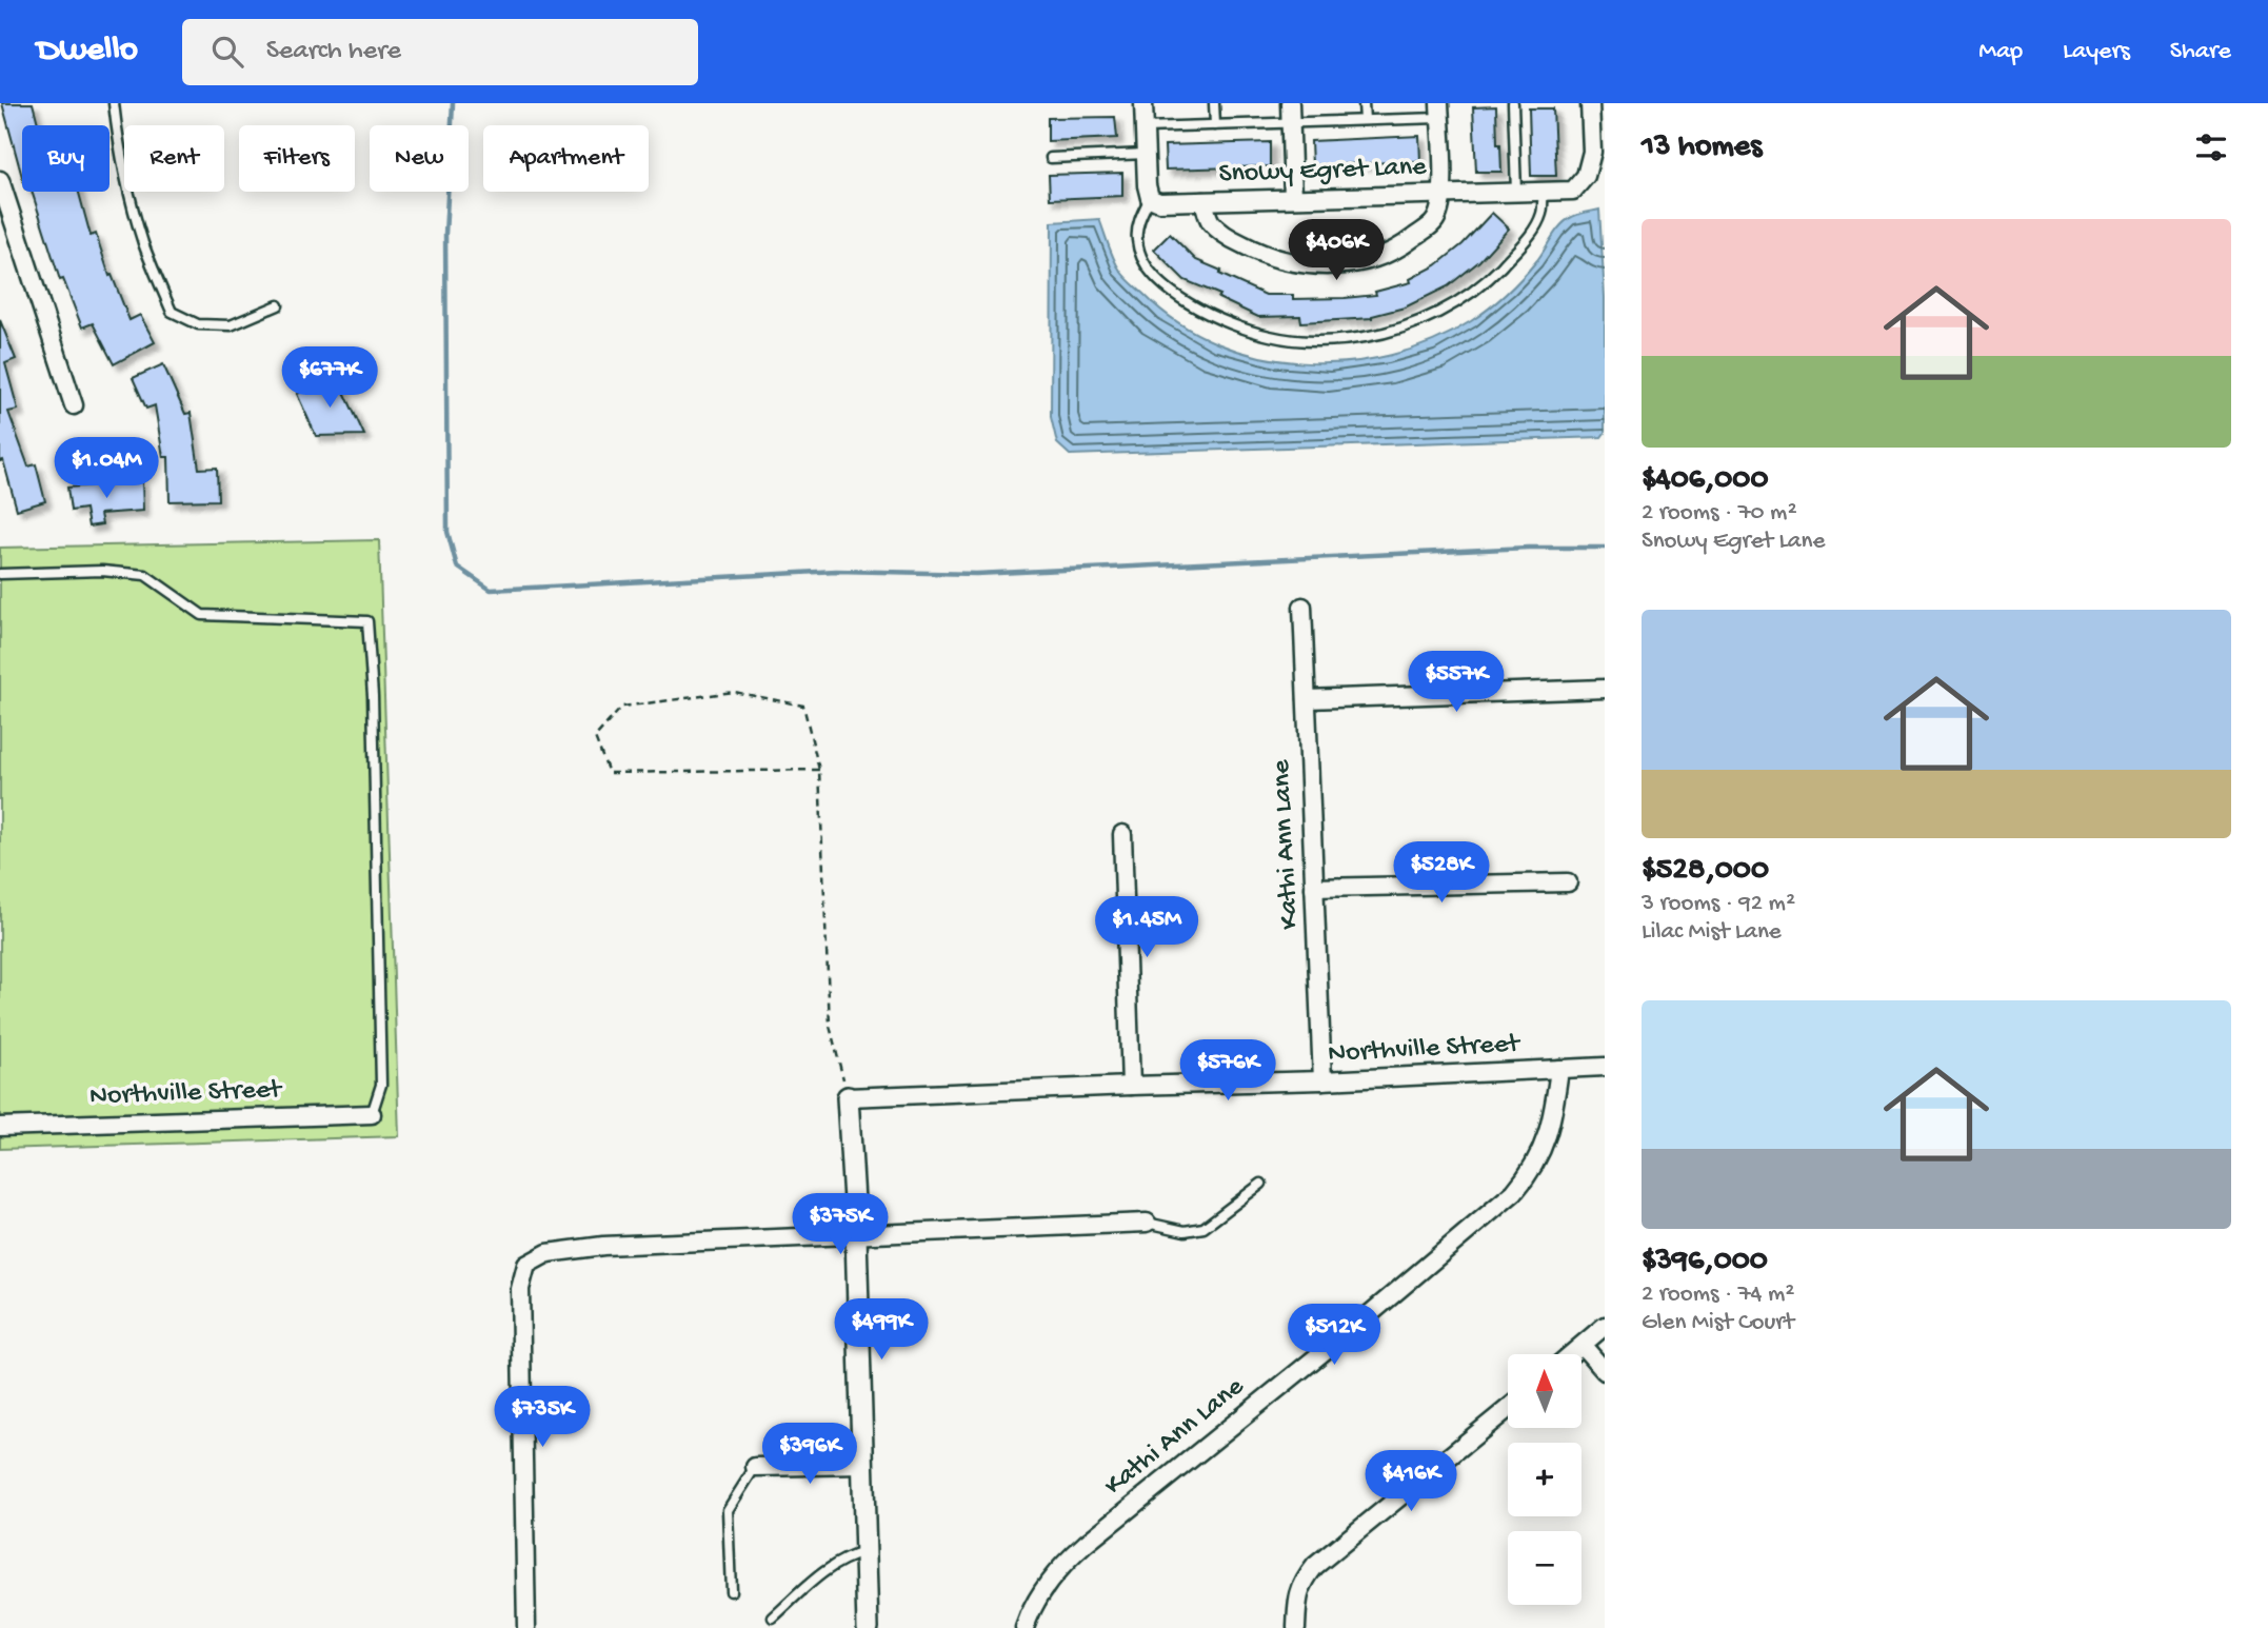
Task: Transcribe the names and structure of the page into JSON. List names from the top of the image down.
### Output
{
  "streets": {
    "street": ["Snowy Egret Lane", "Kathi Ann Lane", "Northville Street"]
  },
  "crossings": [
    ["Kathi Ann Lane", "Northville Street"]
  ],
  "north": "top",
  "page": {
    "header": "Dwello",
    "search": "Search here",
    "nav": ["Map", "Layers", "Share"],
    "heading": "13 homes",
    "chip": [
      "Buy",
      "Rent",
      "Filters",
      "New",
      "Apartment"
    ],
    "list": [
      {
        "name": "$406,000",
        "note": "2 rooms · 70 m² · Snowy Egret Lane"
      },
      {
        "name": "$528,000",
        "note": "3 rooms · 92 m² · Lilac Mist Lane"
      },
      {
        "name": "$396,000",
        "note": "2 rooms · 74 m² · Glen Mist Court"
      }
    ],
    "price": [
      "$406K",
      "$677K",
      "$1.04M",
      "$557K",
      "$528K",
      "$1.45M",
      "$576K",
      "$375K",
      "$499K",
      "$512K",
      "$735K",
      "$396K",
      "$416K"
    ],
    "map_buttons": ["+", "−"]
  }
}
